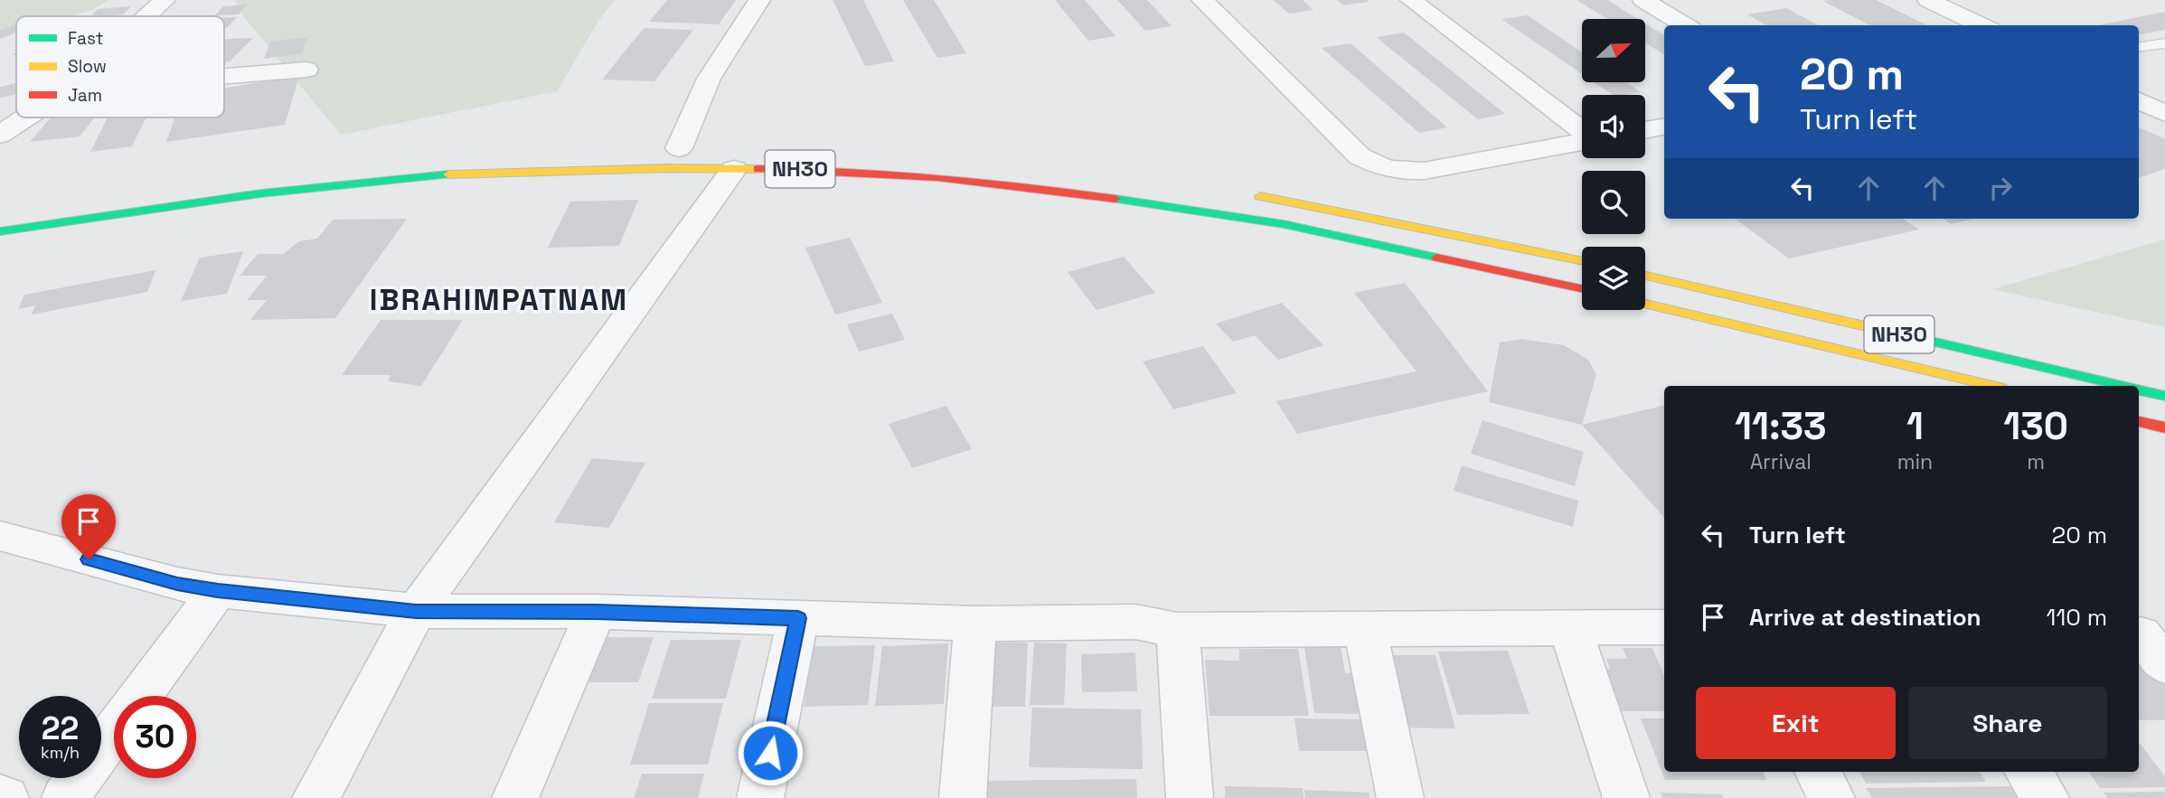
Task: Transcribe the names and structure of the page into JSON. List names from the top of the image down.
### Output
{
  "streets": {
    "highway": ["NH30"]
  },
  "districts": ["IBRAHIMPATNAM"],
  "legend": ["Fast", "Slow", "Jam"],
  "north": "right",
  "page": {
    "turn": ["20 m", "Turn left"],
    "eta": [
      "11:33",
      "Arrival",
      "1",
      "min",
      "130",
      "m"
    ],
    "list": [
      {
        "name": "Turn left",
        "value": "20 m"
      },
      {
        "name": "Arrive at destination",
        "value": "110 m"
      }
    ],
    "buttons": ["Exit", "Share"],
    "speed": "22 km/h",
    "limit": "30"
  }
}
